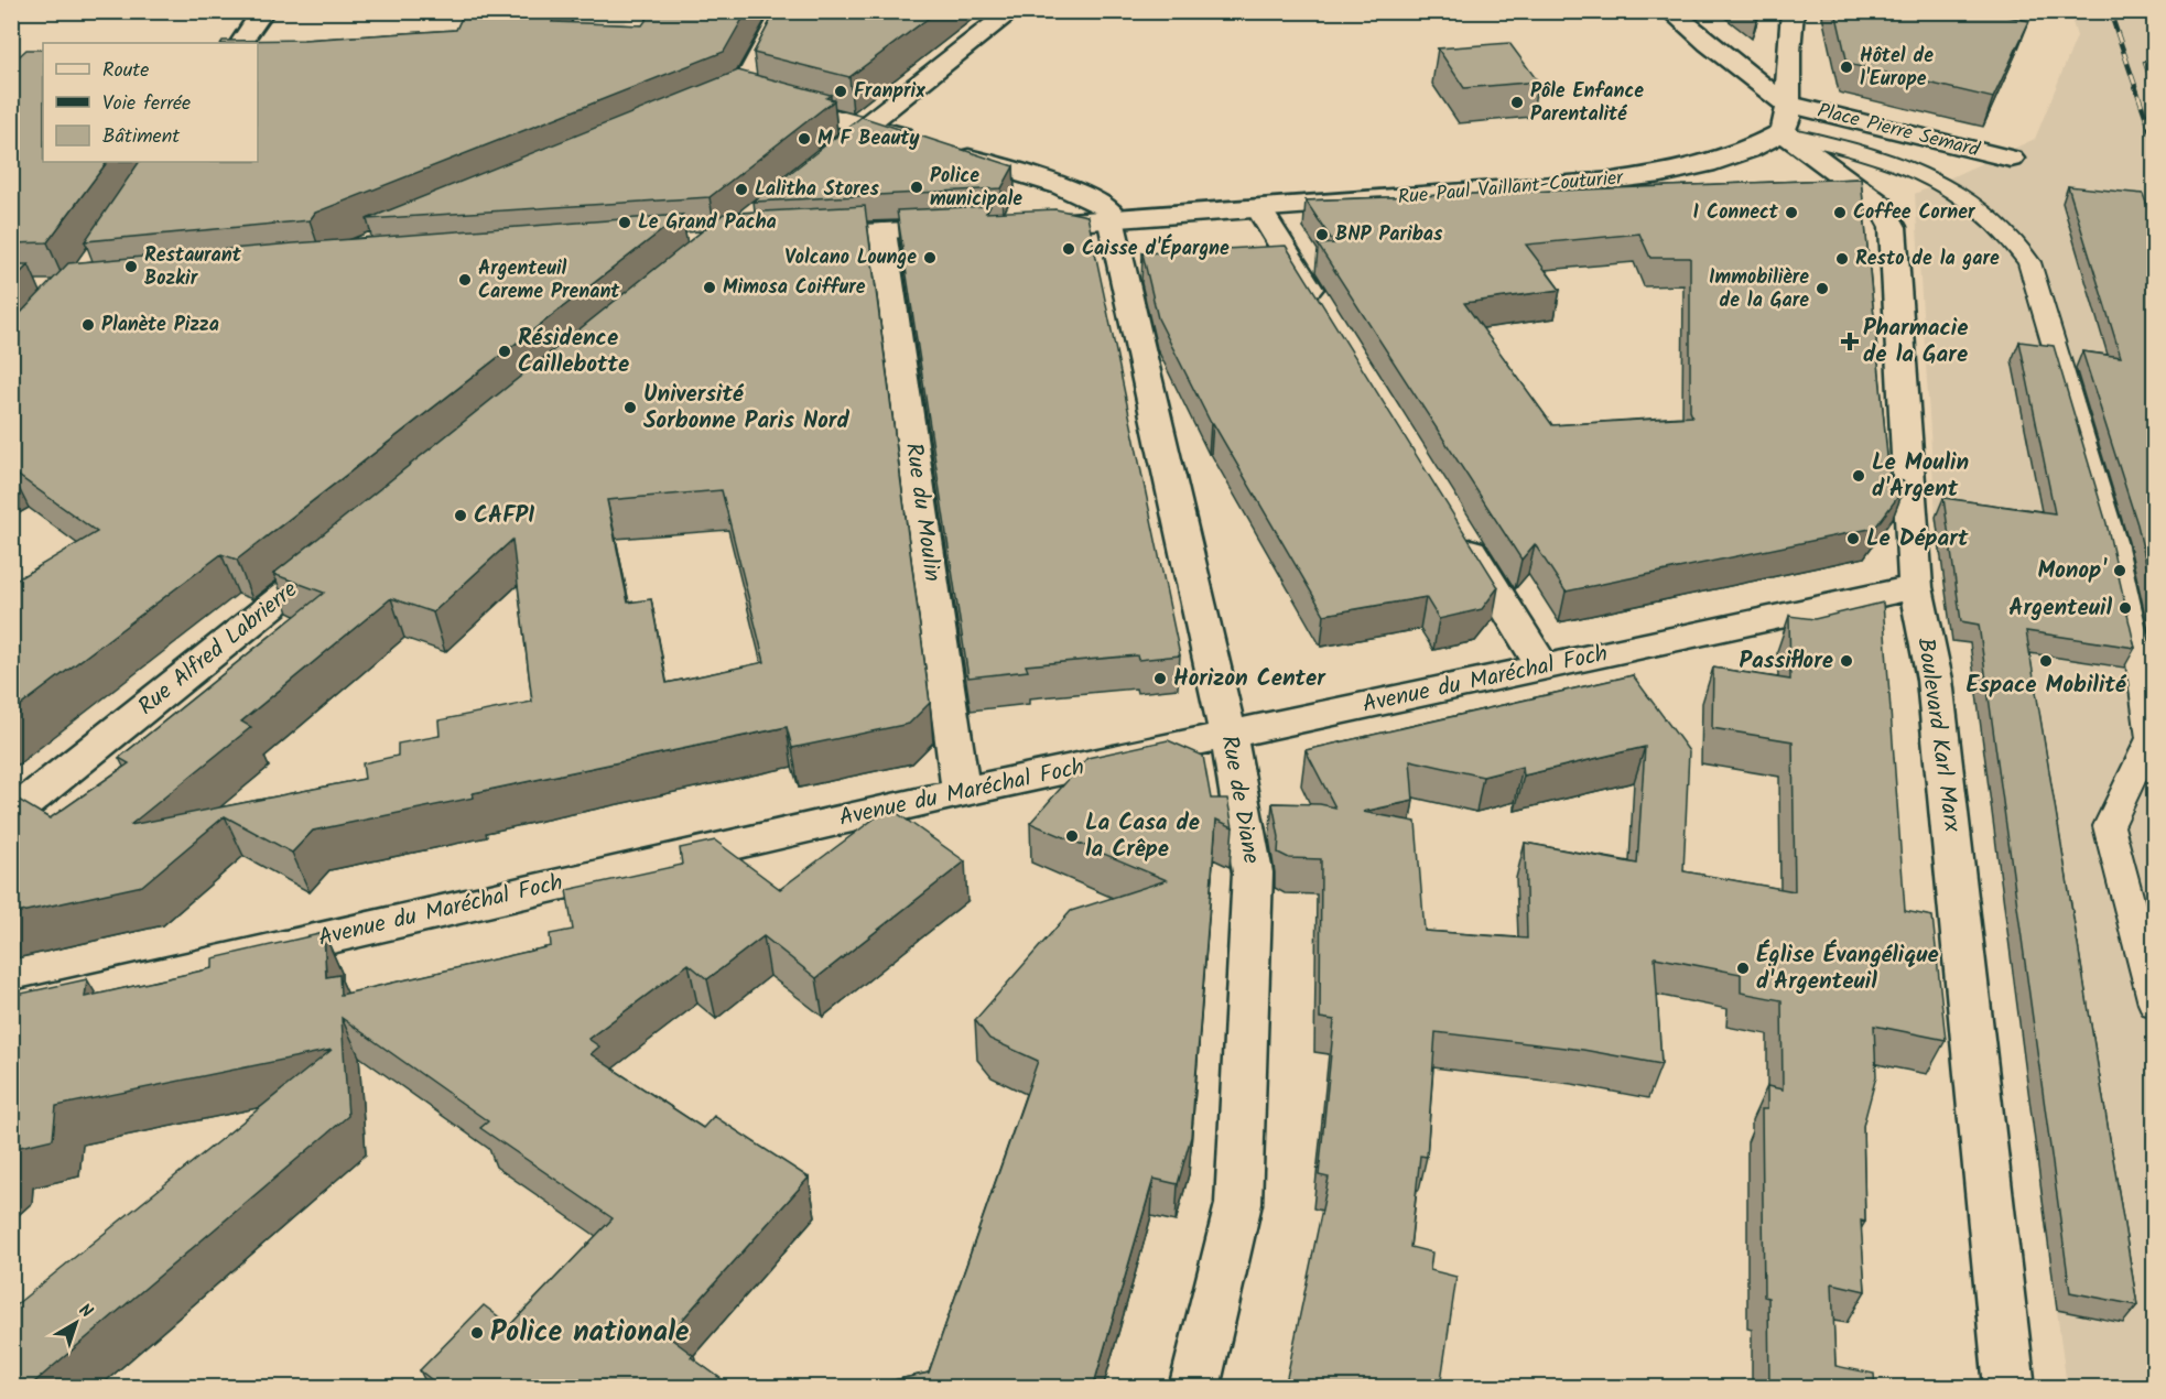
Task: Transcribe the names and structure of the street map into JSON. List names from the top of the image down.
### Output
{
  "streets": {
    "street": [
      "Place Pierre Semard",
      "Rue Paul Vaillant-Couturier",
      "Rue du Moulin",
      "Rue Alfred Labrierre",
      "Avenue du Maréchal Foch",
      "Boulevard Karl Marx",
      "Rue de Diane"
    ]
  },
  "crossings": [
    ["Rue Paul Vaillant-Couturier", "Boulevard Karl Marx"],
    ["Rue Paul Vaillant-Couturier", "Rue de Diane"],
    ["Rue du Moulin", "Avenue du Maréchal Foch"],
    ["Avenue du Maréchal Foch", "Boulevard Karl Marx"],
    ["Avenue du Maréchal Foch", "Rue de Diane"]
  ],
  "places": {
    "other": [
      "Hôtel de l'Europe",
      "Franprix",
      "Pôle Enfance Parentalité",
      "M F Beauty",
      "Police municipale",
      "Lalitha Stores",
      "I Connect",
      "Coffee Corner",
      "Le Grand Pacha",
      "BNP Paribas",
      "Caisse d'Épargne",
      "Volcano Lounge",
      "Resto de la gare",
      "Restaurant Bozkir",
      "Argenteuil Careme Prenant",
      "Mimosa Coiffure",
      "Immobilière de la Gare",
      "Planète Pizza",
      "Résidence Caillebotte",
      "Université Sorbonne Paris Nord",
      "Le Moulin d'Argent",
      "CAFPI",
      "Le Départ",
      "Monop'",
      "Argenteuil",
      "Passiflore",
      "Espace Mobilité",
      "Horizon Center",
      "La Casa de la Crêpe",
      "Église Évangélique d'Argenteuil",
      "Police nationale"
    ],
    "health": ["Pharmacie de la Gare"]
  },
  "legend": ["Route", "Voie ferrée", "Bâtiment"],
  "north": "top right"
}
